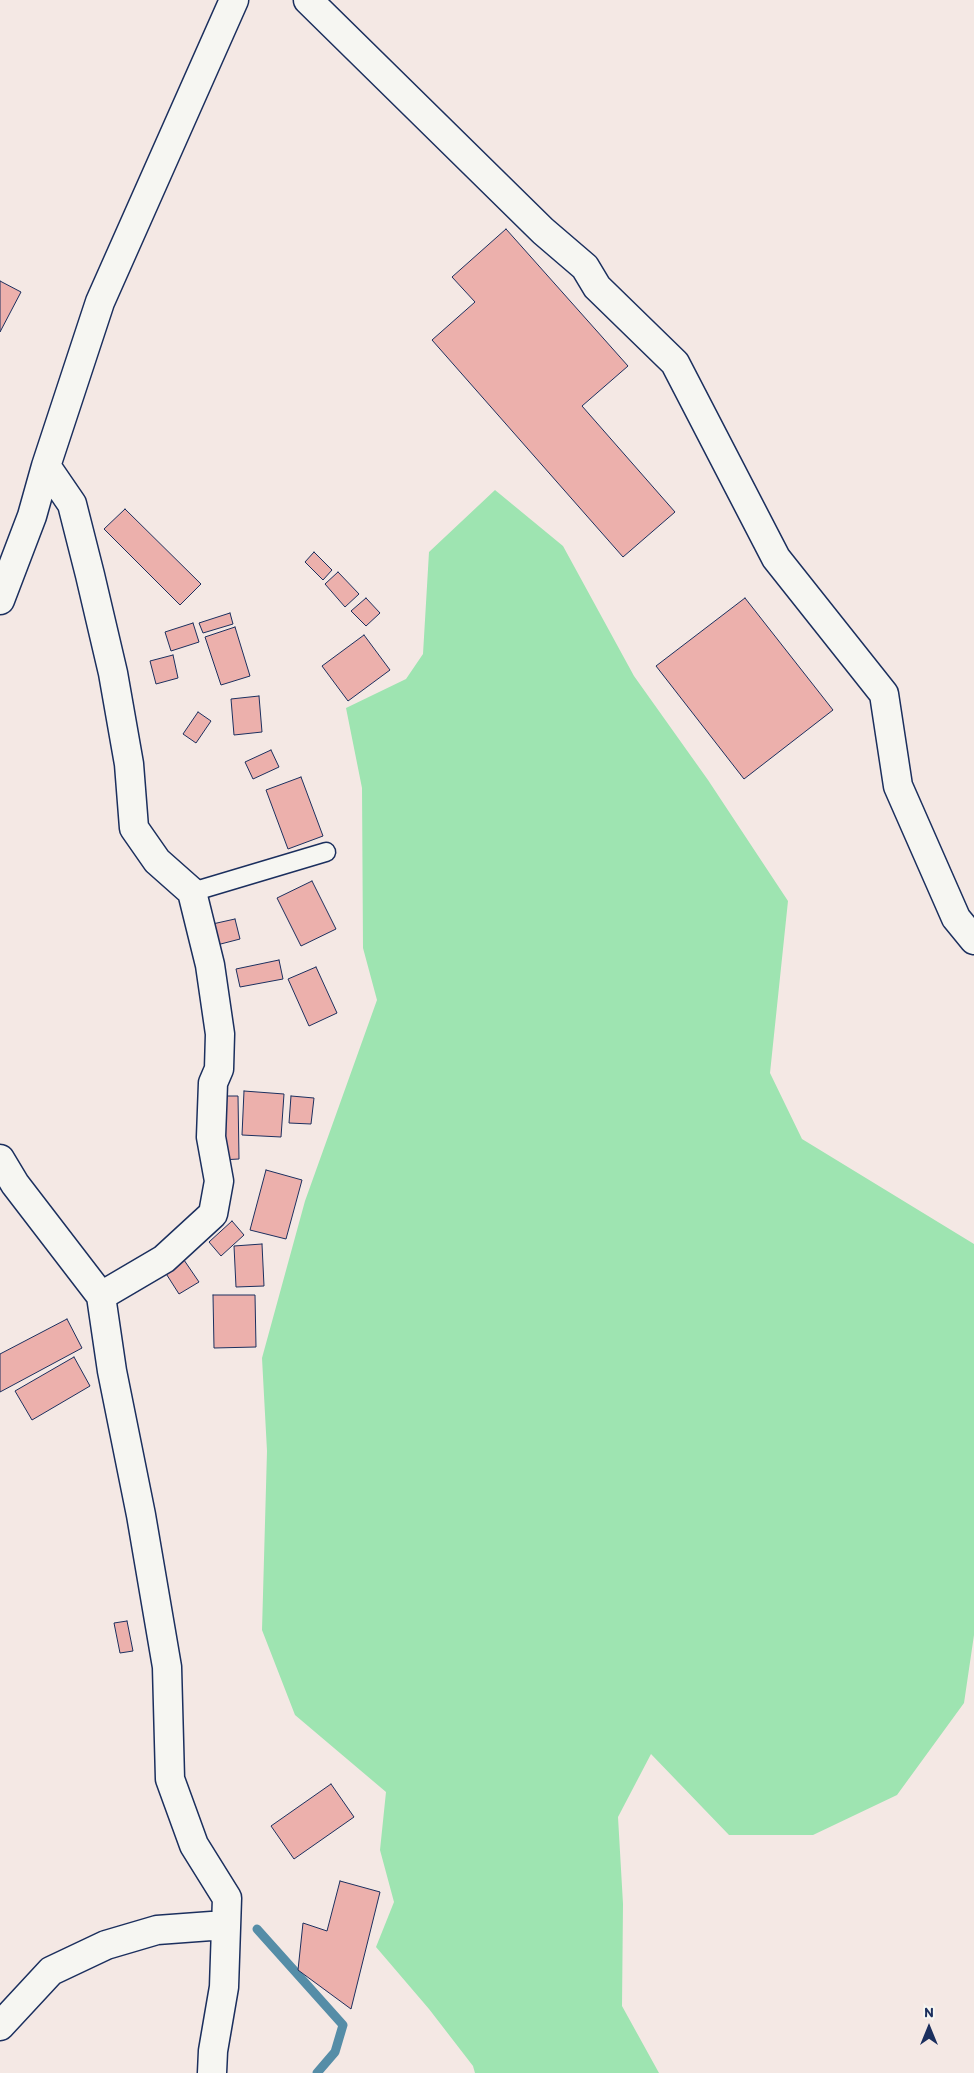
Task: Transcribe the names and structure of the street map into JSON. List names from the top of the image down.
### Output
{
  "north": "top"
}
